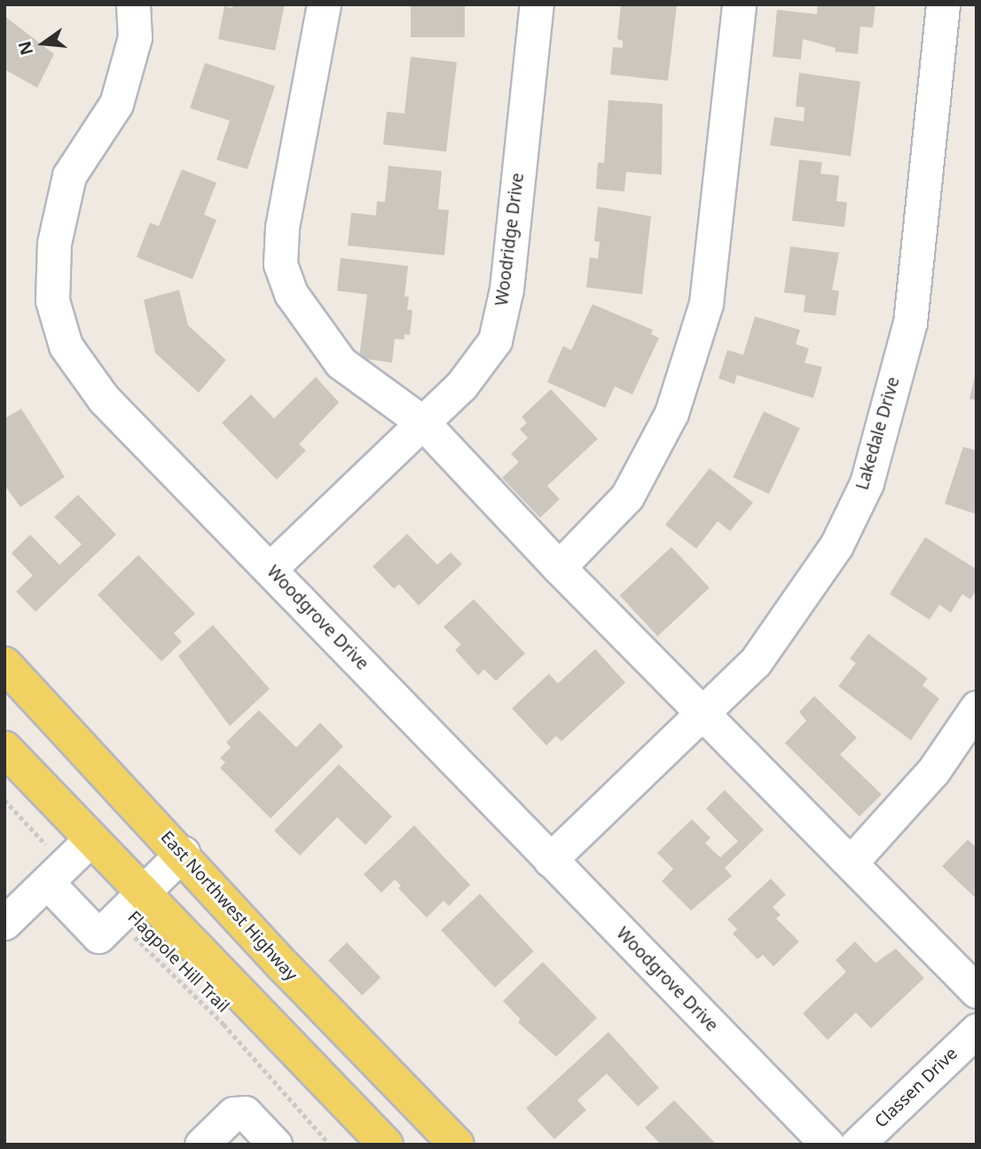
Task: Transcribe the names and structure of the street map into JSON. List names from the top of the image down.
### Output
{
  "streets": {
    "main road": ["East Northwest Highway"],
    "street": [
      "Woodridge Drive",
      "Lakedale Drive",
      "Woodgrove Drive",
      "Classen Drive"
    ],
    "path": ["Flagpole Hill Trail"]
  },
  "crossings": [
    ["Woodridge Drive", "Woodgrove Drive"],
    ["Lakedale Drive", "Woodgrove Drive"]
  ],
  "north": "left"
}
